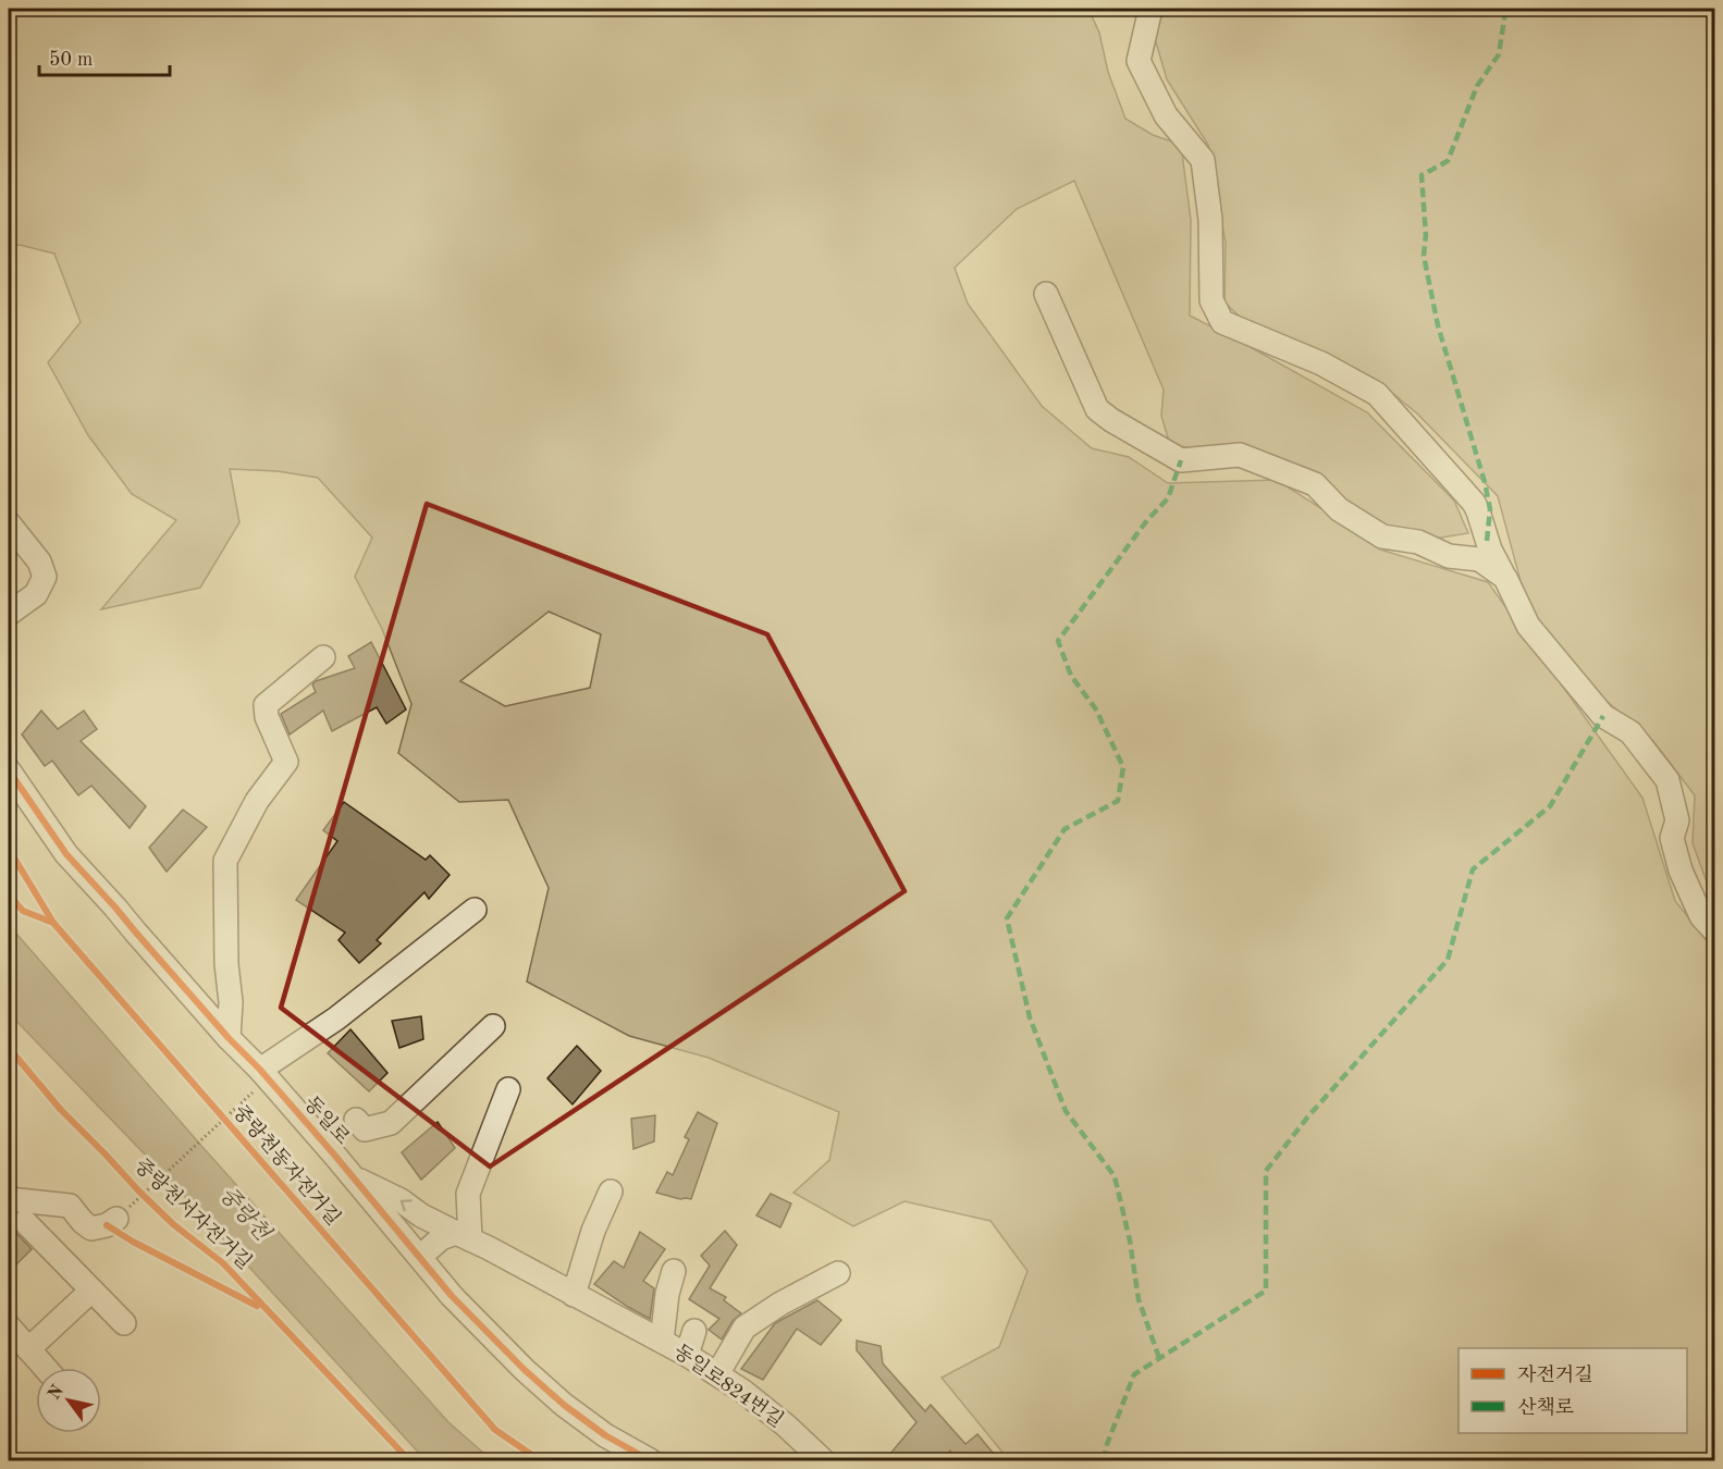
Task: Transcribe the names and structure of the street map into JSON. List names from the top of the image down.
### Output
{
  "streets": {
    "street": ["동일로", "동일로824번길"],
    "cycle path": ["중랑천동자전거길", "중랑천서자전거길"]
  },
  "crossings": [
    ["동일로", "동일로824번길"]
  ],
  "water": ["중랑천"],
  "legend": ["자전거길", "산책로"],
  "scale_bar": "50 m",
  "north": "top left"
}
